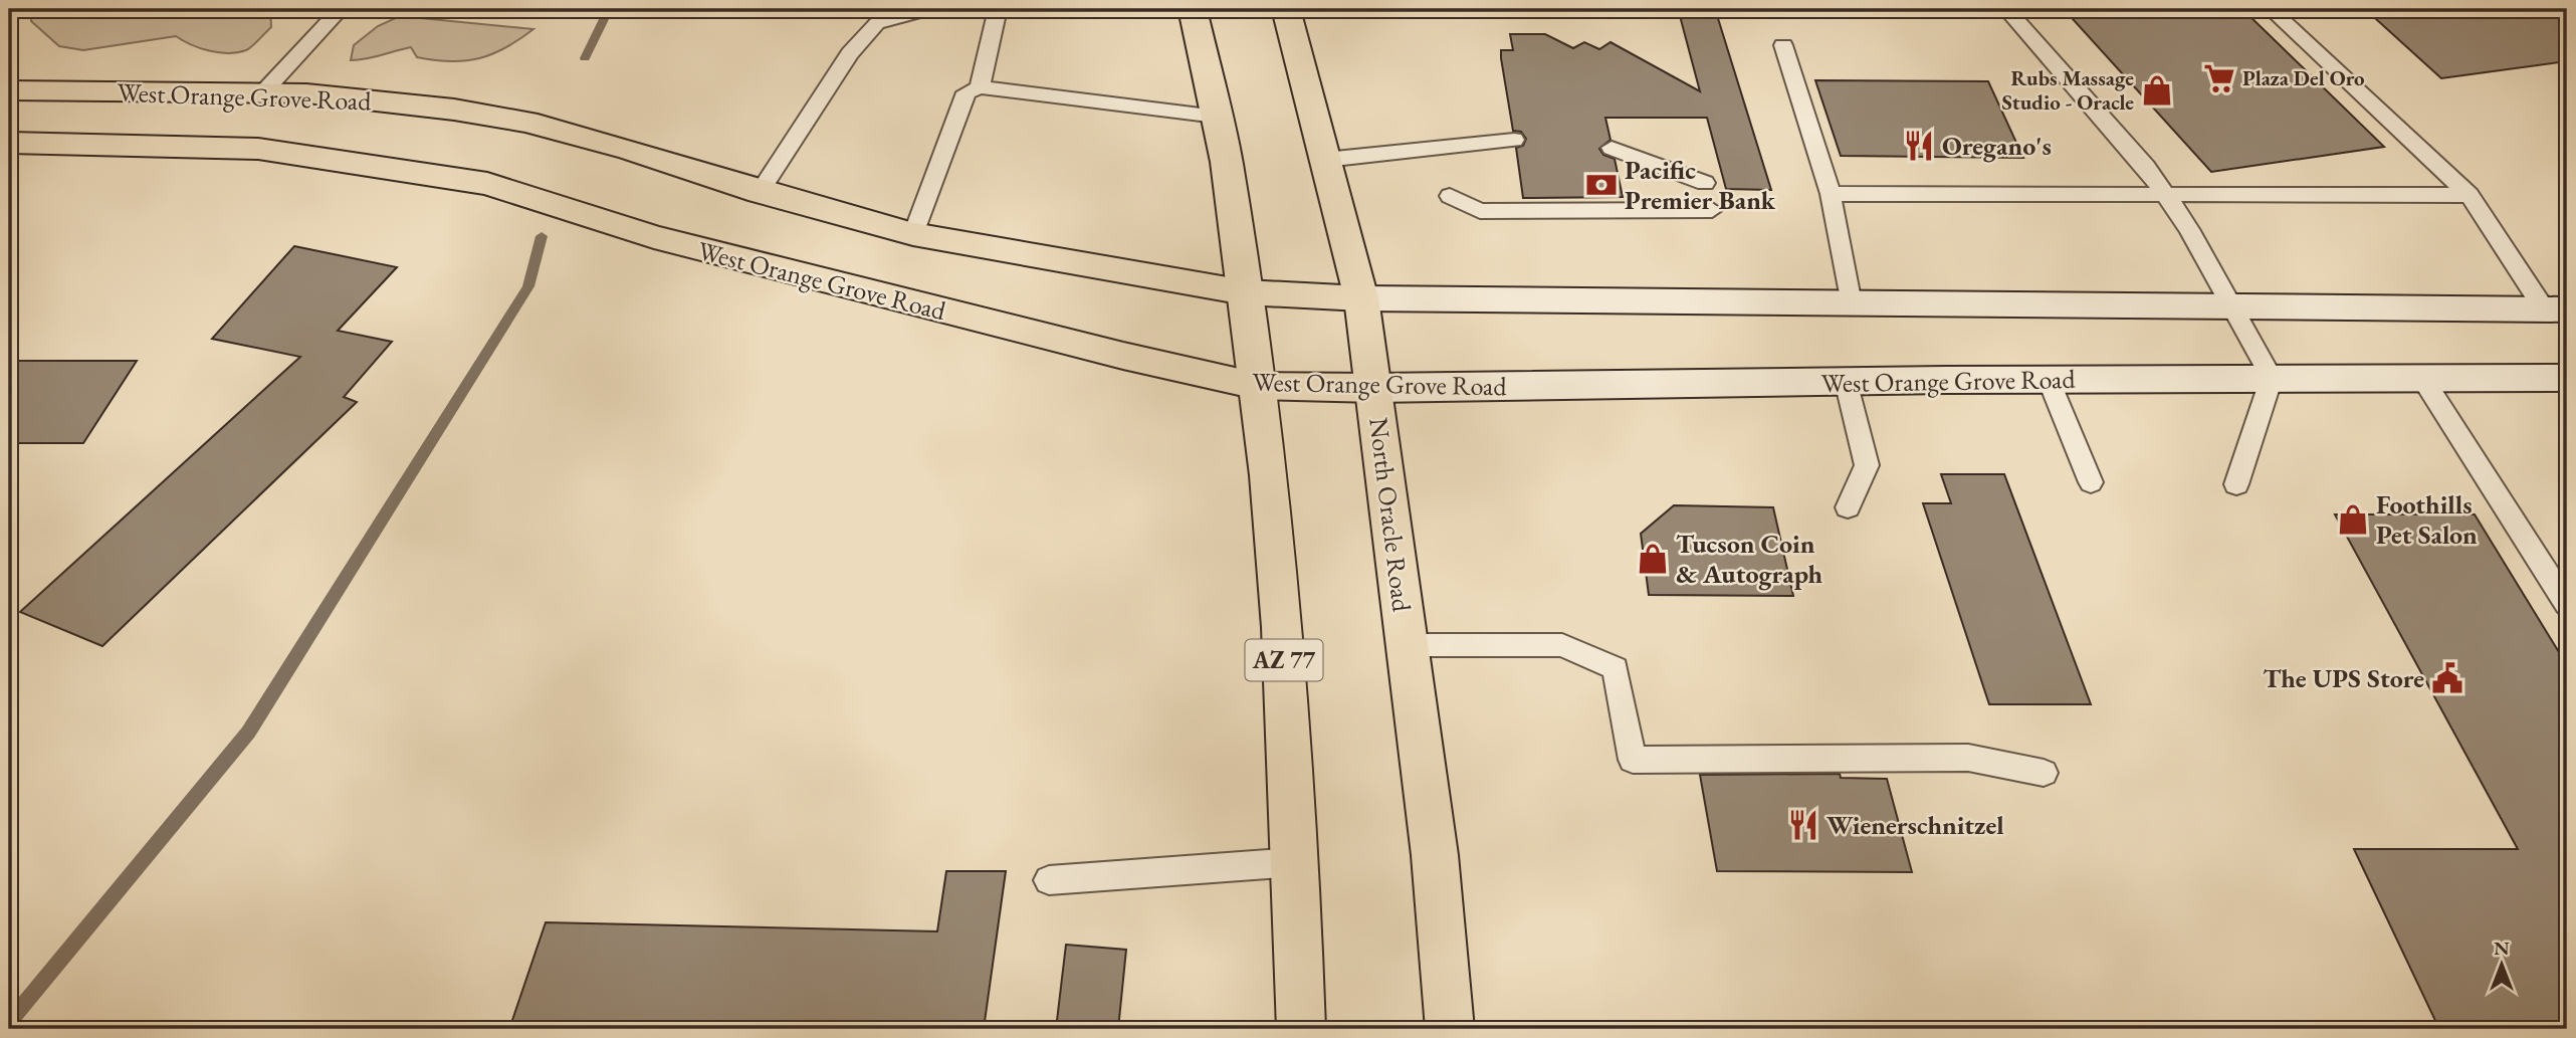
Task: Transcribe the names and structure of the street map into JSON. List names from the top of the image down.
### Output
{
  "streets": {
    "main road": ["West Orange Grove Road", "North Oracle Road", "AZ 77"]
  },
  "crossings": [
    ["West Orange Grove Road", "North Oracle Road"],
    ["West Orange Grove Road", "AZ 77"]
  ],
  "places": {
    "supermarket": ["Plaza Del Oro"],
    "shop": ["Rubs Massage Studio - Oracle", "Foothills Pet Salon", "Tucson Coin & Autograph"],
    "restaurant": ["Oregano's", "Wienerschnitzel"],
    "bank": ["Pacific Premier Bank"],
    "public building": ["The UPS Store"]
  },
  "north": "top"
}
